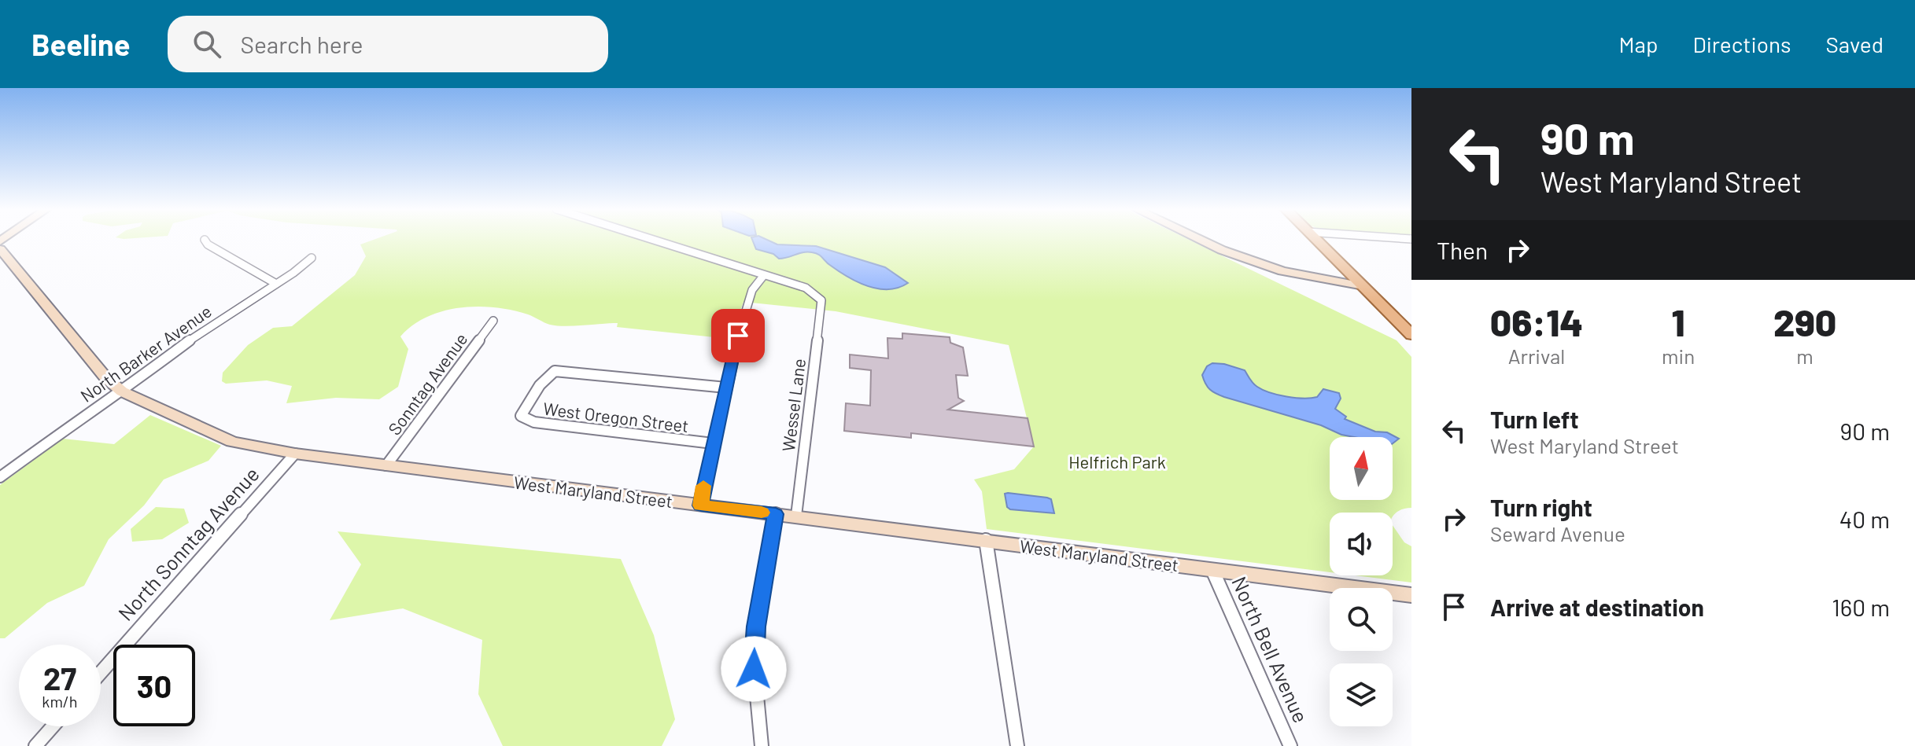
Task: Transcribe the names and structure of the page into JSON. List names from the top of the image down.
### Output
{
  "streets": {
    "street": [
      "North Barker Avenue",
      "Sonntag Avenue",
      "Wessel Lane",
      "West Oregon Street",
      "West Maryland Street",
      "North Sonntag Avenue",
      "North Bell Avenue"
    ]
  },
  "crossings": [
    ["North Barker Avenue", "West Maryland Street"],
    ["Sonntag Avenue", "West Maryland Street"],
    ["Wessel Lane", "West Maryland Street"],
    ["West Maryland Street", "North Sonntag Avenue"],
    ["West Maryland Street", "North Bell Avenue"]
  ],
  "parks": ["Helfrich Park"],
  "north": "top",
  "page": {
    "header": "Beeline",
    "search": "Search here",
    "nav": ["Map", "Directions", "Saved"],
    "turn": ["90 m", "West Maryland Street"],
    "then": "Then",
    "eta": [
      "06:14",
      "Arrival",
      "1",
      "min",
      "290",
      "m"
    ],
    "list": [
      {
        "name": "Turn left",
        "note": "West Maryland Street",
        "value": "90 m"
      },
      {
        "name": "Turn right",
        "note": "Seward Avenue",
        "value": "40 m"
      },
      {
        "name": "Arrive at destination",
        "value": "160 m"
      }
    ],
    "speed": "27 km/h",
    "limit": "30"
  }
}
